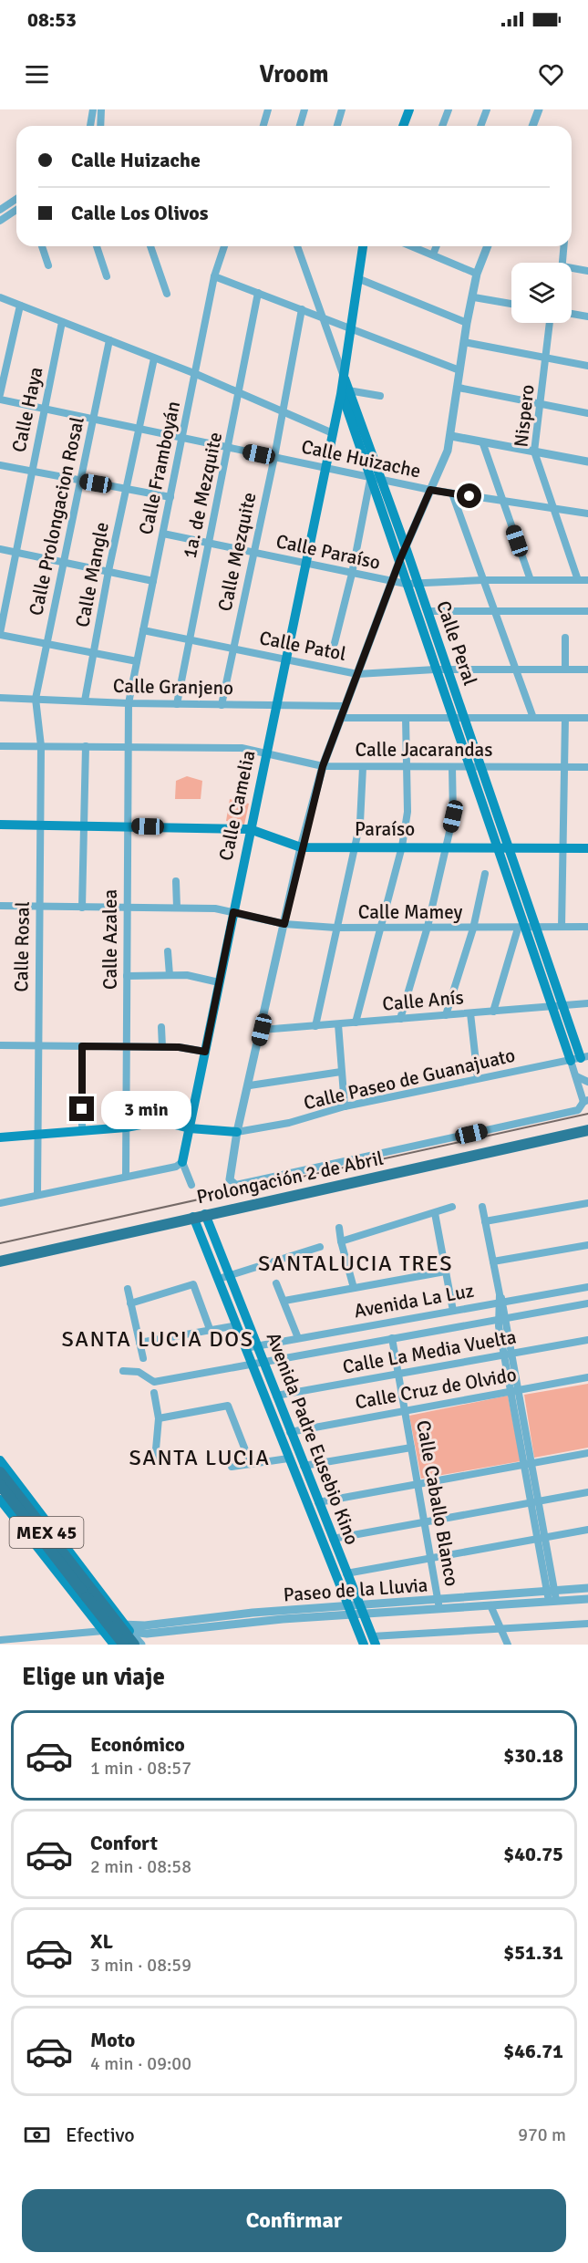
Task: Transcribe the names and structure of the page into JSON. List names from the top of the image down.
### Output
{
  "streets": {
    "main road": [
      "Calle Peral",
      "Calle Camelia",
      "Paraíso",
      "Prolongación 2 de Abril",
      "Avenida Padre Eusebio Kino",
      "MEX 45"
    ],
    "street": [
      "Calle Haya",
      "Nispero",
      "Calle Huizache",
      "Calle Framboyán",
      "1a. de Mezquite",
      "Calle Prolongacion Rosal",
      "Calle Mezquite",
      "Calle Paraíso",
      "Calle Mangle",
      "Calle Patol",
      "Calle Granjeno",
      "Calle Jacarandas",
      "Calle Mamey",
      "Calle Azalea",
      "Calle Rosal",
      "Calle Anís",
      "Calle Paseo de Guanajuato",
      "Avenida La Luz",
      "Calle La Media Vuelta",
      "Calle Cruz de Olvido",
      "Calle Caballo Blanco",
      "Paseo de la Lluvia"
    ]
  },
  "crossings": [
    ["Calle Haya", "Calle Huizache"],
    ["Nispero", "Calle Huizache"],
    ["Nispero", "Calle Paraíso"],
    ["Calle Huizache", "Calle Framboyán"],
    ["Calle Huizache", "1a. de Mezquite"],
    ["Calle Huizache", "Calle Prolongacion Rosal"],
    ["Calle Huizache", "Calle Mezquite"],
    ["Calle Huizache", "Calle Mangle"],
    ["Calle Huizache", "Calle Peral"],
    ["Calle Huizache", "Calle Camelia"],
    ["Calle Framboyán", "Calle Paraíso"],
    ["Calle Framboyán", "Calle Patol"],
    ["Calle Framboyán", "Calle Granjeno"],
    ["Calle Framboyán", "Calle Azalea"],
    ["1a. de Mezquite", "Calle Paraíso"],
    ["1a. de Mezquite", "Calle Patol"],
    ["1a. de Mezquite", "Calle Granjeno"],
    ["Calle Prolongacion Rosal", "Calle Granjeno"],
    ["Calle Prolongacion Rosal", "Calle Rosal"],
    ["Calle Mezquite", "Calle Paraíso"],
    ["Calle Mezquite", "Calle Patol"],
    ["Calle Mezquite", "Calle Granjeno"],
    ["Calle Paraíso", "Calle Peral"],
    ["Calle Paraíso", "Calle Camelia"],
    ["Calle Mangle", "Calle Granjeno"],
    ["Calle Peral", "Calle Patol"],
    ["Calle Peral", "Calle Jacarandas"],
    ["Calle Peral", "Calle Camelia"],
    ["Calle Peral", "Paraíso"],
    ["Calle Peral", "Calle Mamey"],
    ["Calle Peral", "Calle Anís"],
    ["Calle Peral", "Calle Paseo de Guanajuato"],
    ["Calle Patol", "Calle Camelia"],
    ["Calle Granjeno", "Calle Camelia"],
    ["Calle Granjeno", "Calle Azalea"],
    ["Calle Granjeno", "Calle Rosal"],
    ["Calle Jacarandas", "Calle Camelia"],
    ["Calle Jacarandas", "Calle Azalea"],
    ["Calle Jacarandas", "Calle Rosal"],
    ["Calle Camelia", "Paraíso"],
    ["Calle Camelia", "Calle Mamey"],
    ["Paraíso", "Calle Azalea"],
    ["Paraíso", "Calle Rosal"],
    ["Calle Mamey", "Calle Azalea"],
    ["Calle Mamey", "Calle Rosal"],
    ["Prolongación 2 de Abril", "Avenida Padre Eusebio Kino"],
    ["Avenida La Luz", "Avenida Padre Eusebio Kino"],
    ["Avenida La Luz", "Calle Caballo Blanco"],
    ["Calle La Media Vuelta", "Avenida Padre Eusebio Kino"],
    ["Calle La Media Vuelta", "Calle Caballo Blanco"],
    ["Calle Cruz de Olvido", "Avenida Padre Eusebio Kino"],
    ["Calle Cruz de Olvido", "Calle Caballo Blanco"],
    ["Avenida Padre Eusebio Kino", "Paseo de la Lluvia"],
    ["Calle Caballo Blanco", "Paseo de la Lluvia"]
  ],
  "districts": ["SANTALUCIA TRES", "SANTA LUCIA DOS", "SANTA LUCIA"],
  "page": {
    "status": "08:53",
    "header": "Vroom",
    "banner": ["Calle Huizache", "Calle Los Olivos"],
    "bubble": "3 min",
    "heading": "Elige un viaje",
    "list": [
      {
        "name": "Económico",
        "note": "1 min · 08:57",
        "value": "$30.18"
      },
      {
        "name": "Confort",
        "note": "2 min · 08:58",
        "value": "$40.75"
      },
      {
        "name": "XL",
        "note": "3 min · 08:59",
        "value": "$51.31"
      },
      {
        "name": "Moto",
        "note": "4 min · 09:00",
        "value": "$46.71"
      }
    ],
    "pay": ["Efectivo", "970 m"],
    "buttons": "Confirmar"
  }
}
